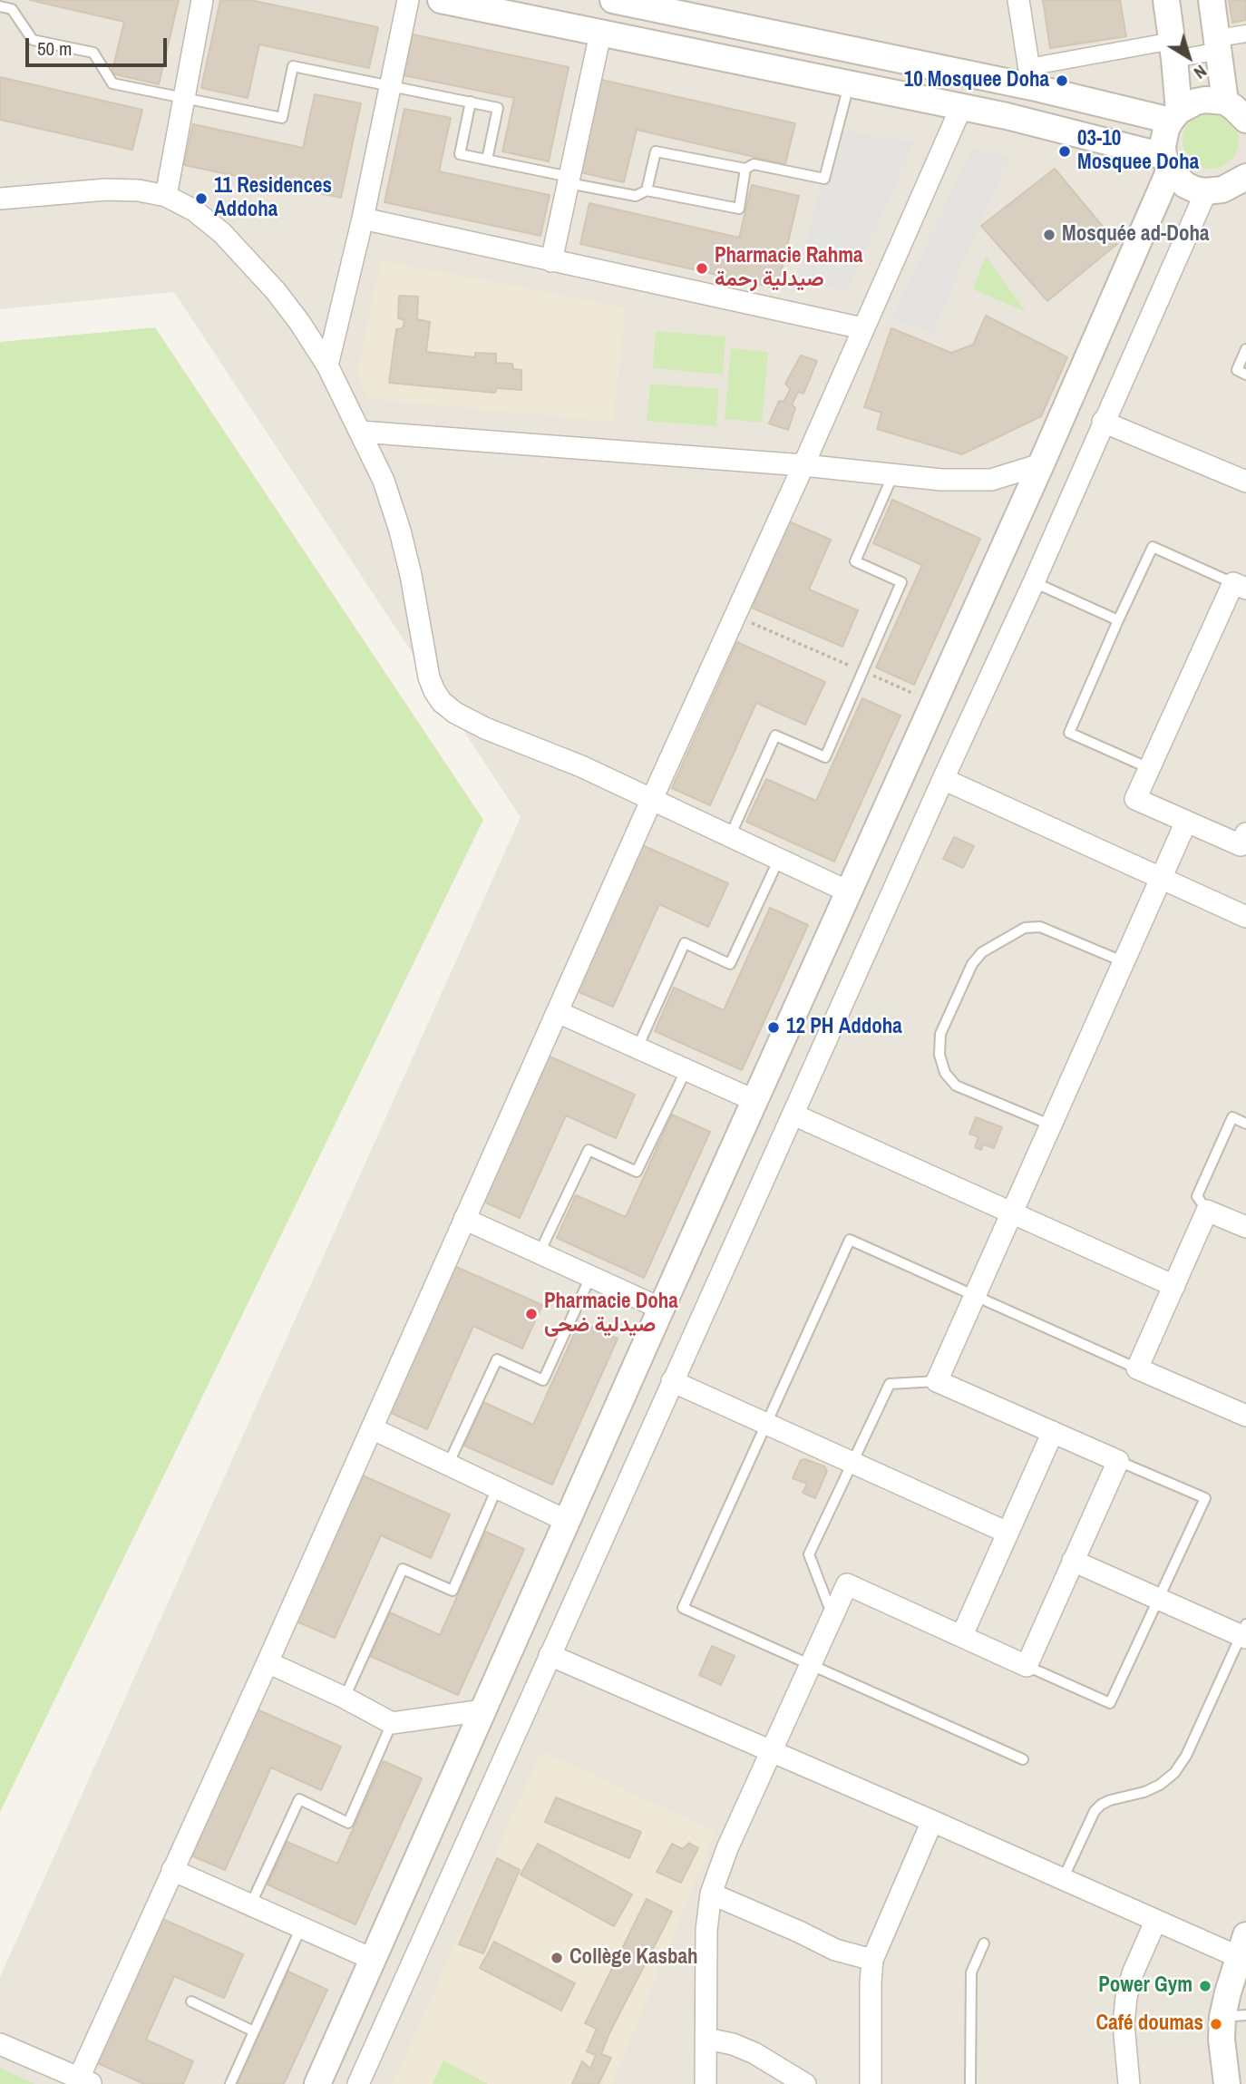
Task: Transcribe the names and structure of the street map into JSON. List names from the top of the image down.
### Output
{
  "places": [
    "10 Mosquee Doha",
    "03-10 Mosquee Doha",
    "11 Residences Addoha",
    "Mosquée ad-Doha",
    "Pharmacie Rahma صيدلية رحمة",
    "12 PH Addoha",
    "Pharmacie Doha صيدلية ضحى",
    "Collège Kasbah",
    "Power Gym",
    "Café doumas"
  ],
  "scale_bar": "50 m",
  "north": "bottom right"
}
